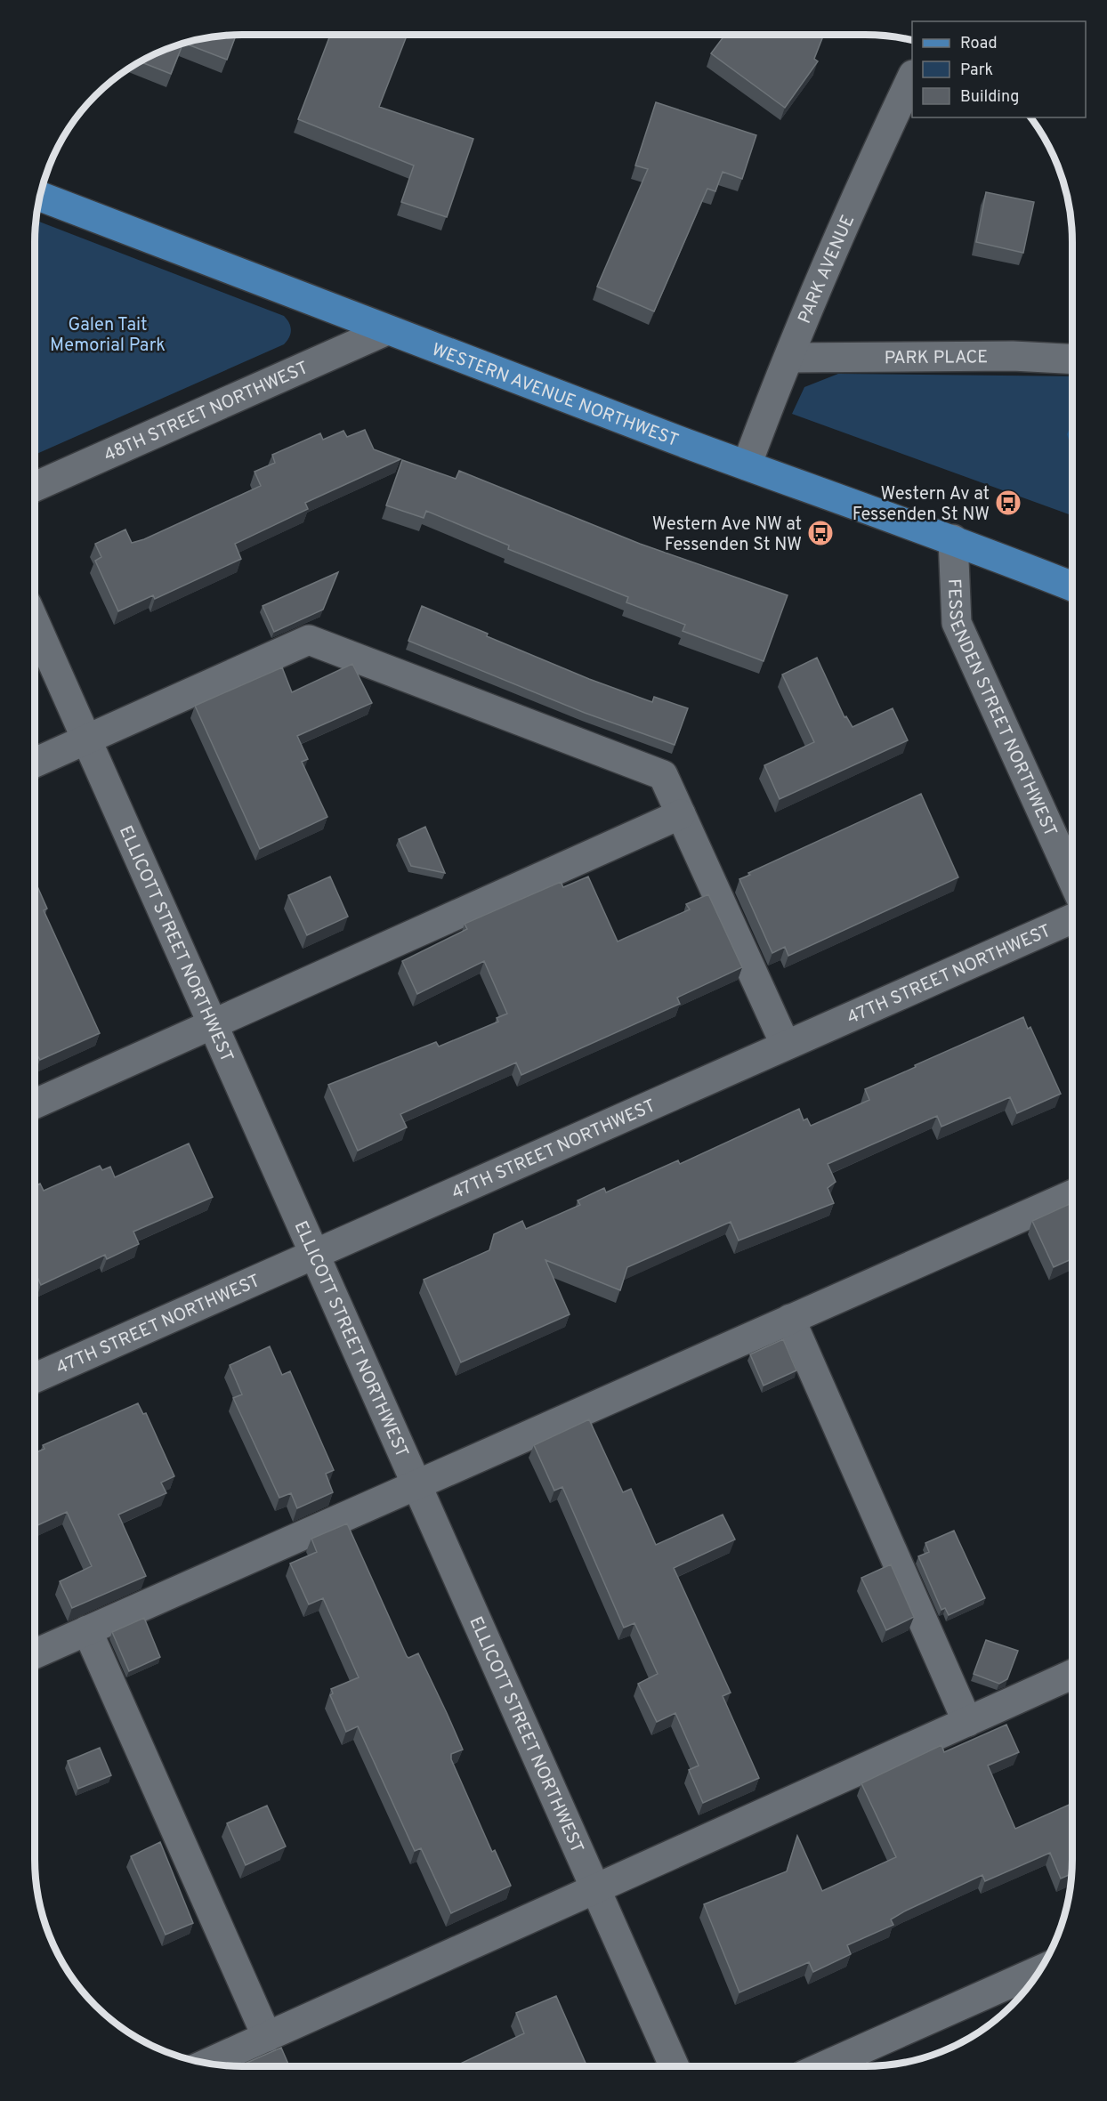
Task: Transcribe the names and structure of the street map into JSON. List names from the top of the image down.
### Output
{
  "streets": {
    "main road": ["WESTERN AVENUE NORTHWEST"],
    "street": [
      "PARK AVENUE",
      "PARK PLACE",
      "48TH STREET NORTHWEST",
      "FESSENDEN STREET NORTHWEST",
      "ELLICOTT STREET NORTHWEST",
      "47TH STREET NORTHWEST"
    ]
  },
  "crossings": [
    ["PARK AVENUE", "PARK PLACE"],
    ["PARK AVENUE", "WESTERN AVENUE NORTHWEST"],
    ["WESTERN AVENUE NORTHWEST", "48TH STREET NORTHWEST"],
    ["WESTERN AVENUE NORTHWEST", "FESSENDEN STREET NORTHWEST"],
    ["ELLICOTT STREET NORTHWEST", "47TH STREET NORTHWEST"]
  ],
  "parks": ["Galen Tait Memorial Park"],
  "places": {
    "bus stop": ["Western Av at Fessenden St NW", "Western Ave NW at Fessenden St NW"]
  },
  "legend": ["Road", "Park", "Building"]
}
